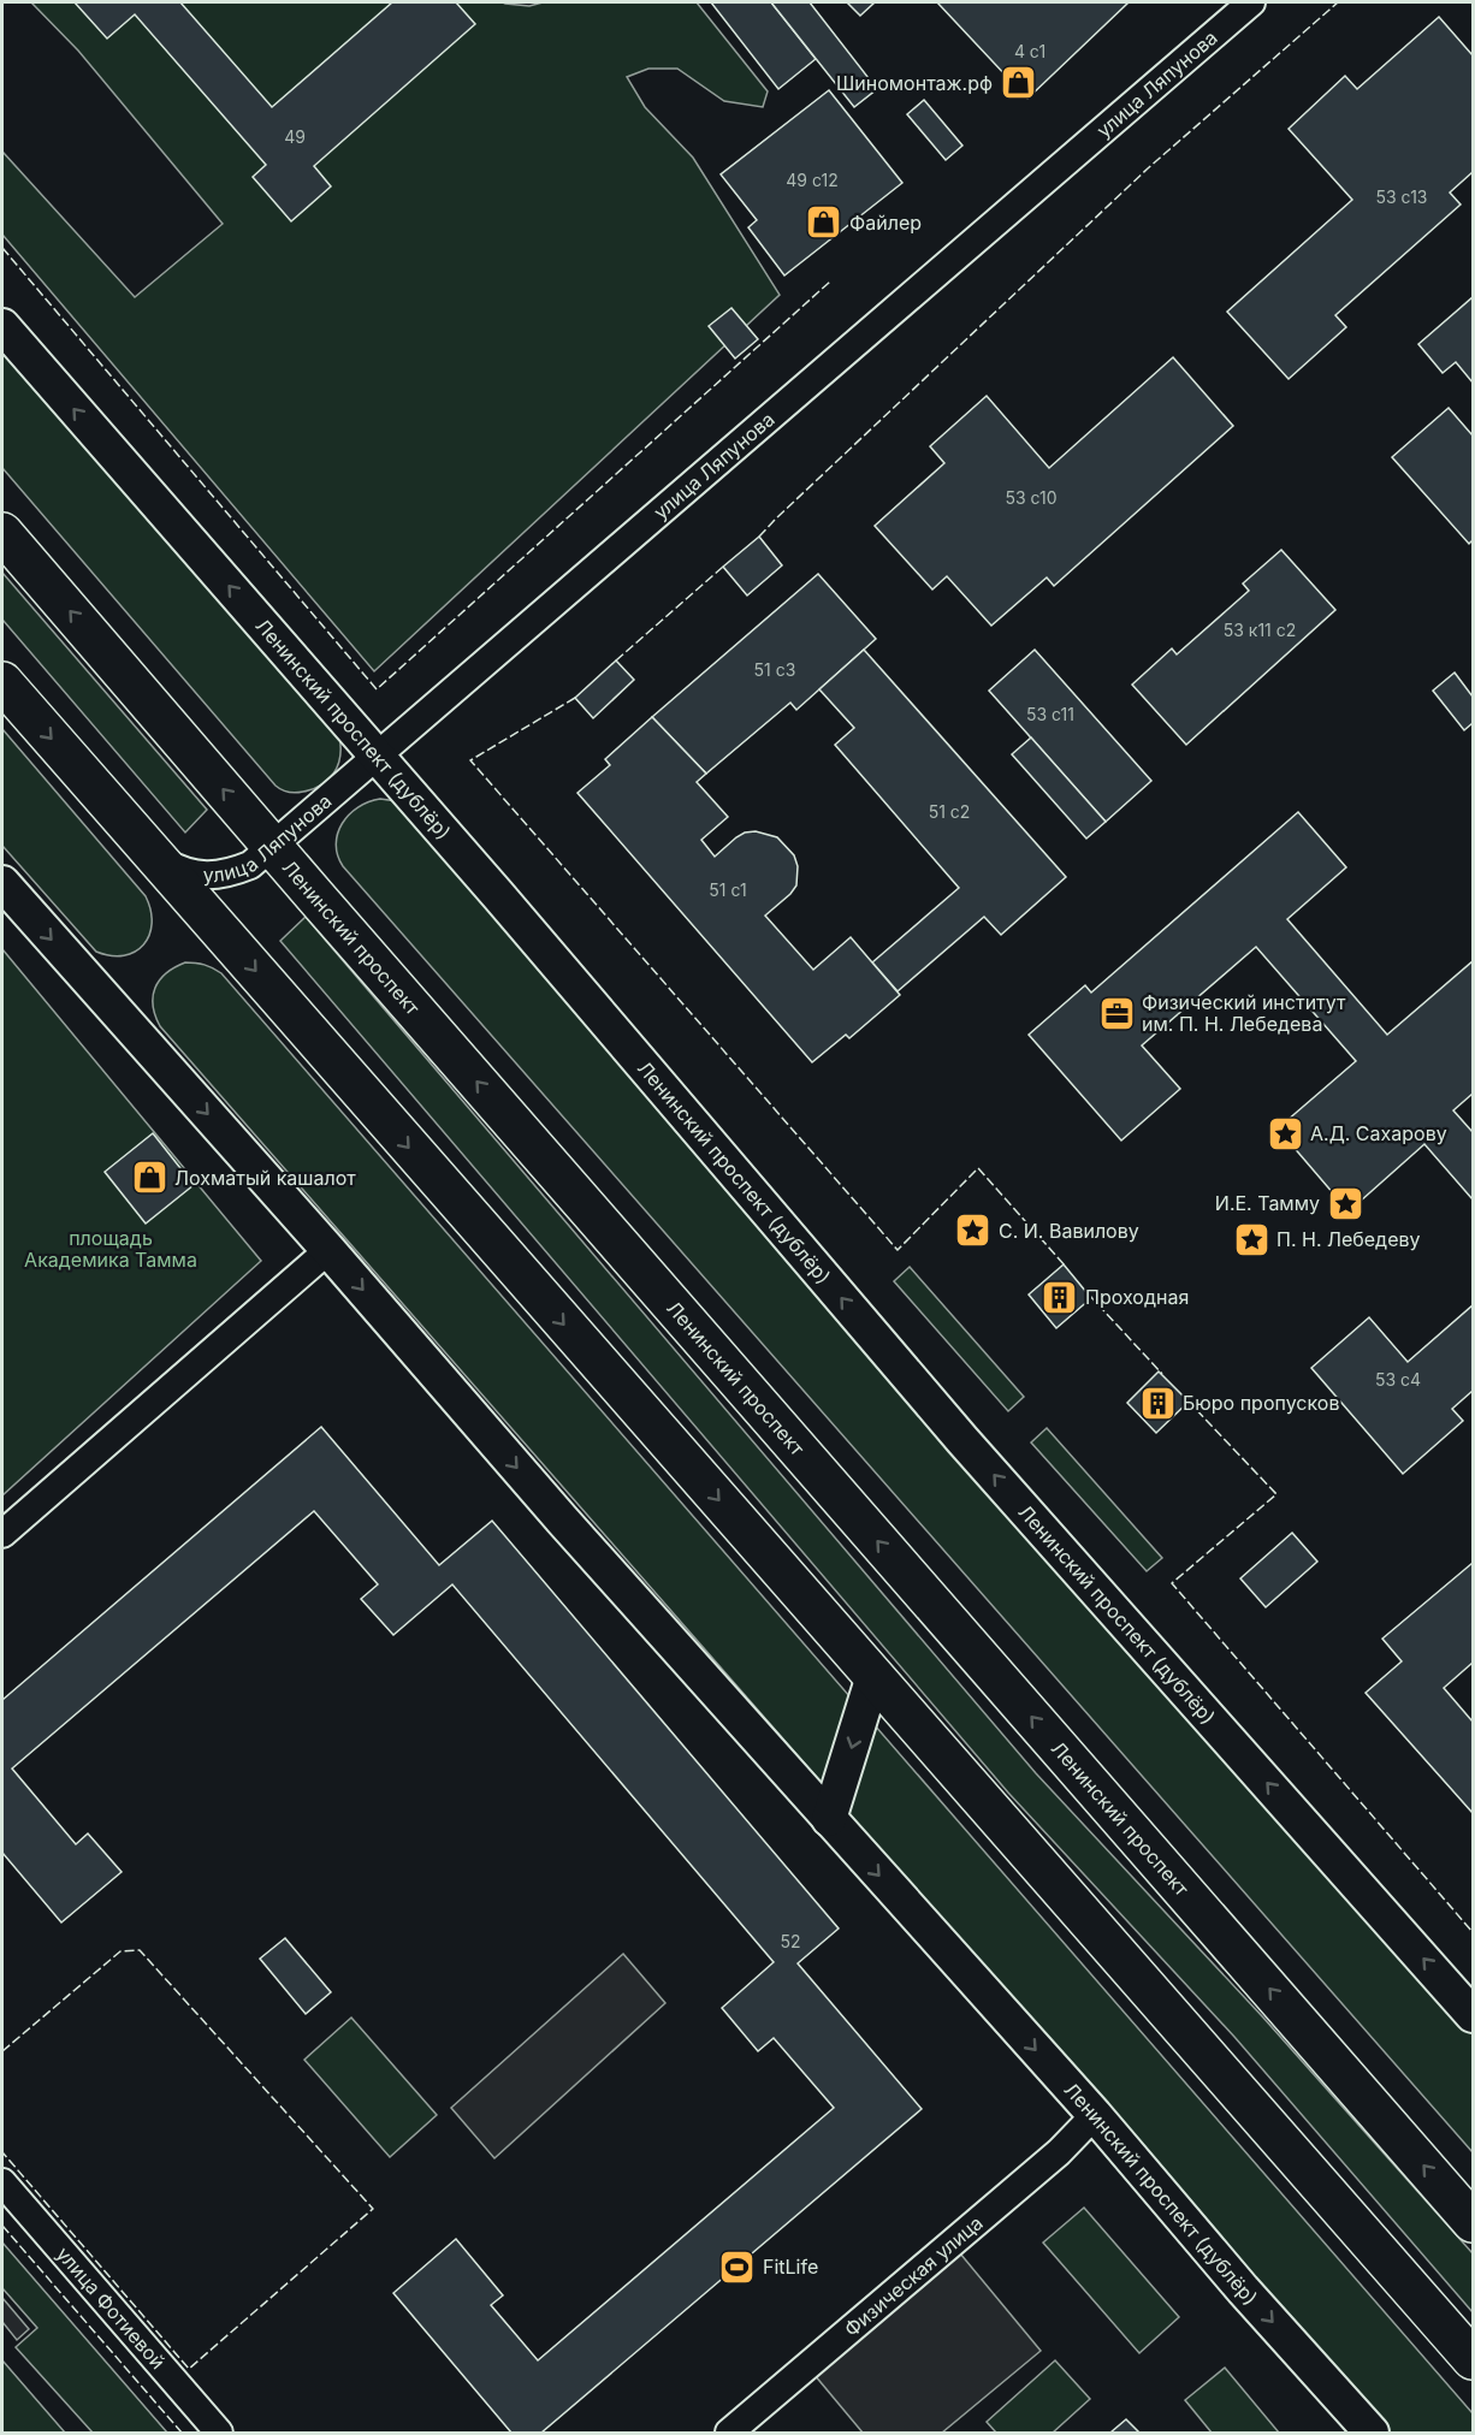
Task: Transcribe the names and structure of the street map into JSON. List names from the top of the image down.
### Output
{
  "streets": {
    "main road": ["Ленинский проспект"],
    "street": [
      "улица Ляпунова",
      "Ленинский проспект (дублёр)",
      "Физическая улица",
      "улица Фотиевой"
    ]
  },
  "crossings": [
    ["улица Ляпунова", "Ленинский проспект (дублёр)"],
    ["улица Ляпунова", "Ленинский проспект"],
    ["Ленинский проспект (дублёр)", "Физическая улица"]
  ],
  "parks": ["площадь Академика Тамма"],
  "places": {
    "shop": ["Шиномонтаж.рф", "Файлер", "Лохматый кашалот"],
    "office": ["Физический институт им. П. Н. Лебедева"],
    "place": [
      "А.Д. Сахарову",
      "И.Е. Тамму",
      "С. И. Вавилову",
      "П. Н. Лебедеву"
    ],
    "building": ["Проходная", "Бюро пропусков"],
    "sports": ["FitLife"]
  },
  "house_numbers": [
    "4 с1",
    "49",
    "49 с12",
    "53 с13",
    "53 с10",
    "53 к11 с2",
    "51 с3",
    "53 с11",
    "51 с2",
    "51 с1",
    "53 с4",
    "52"
  ]
}
